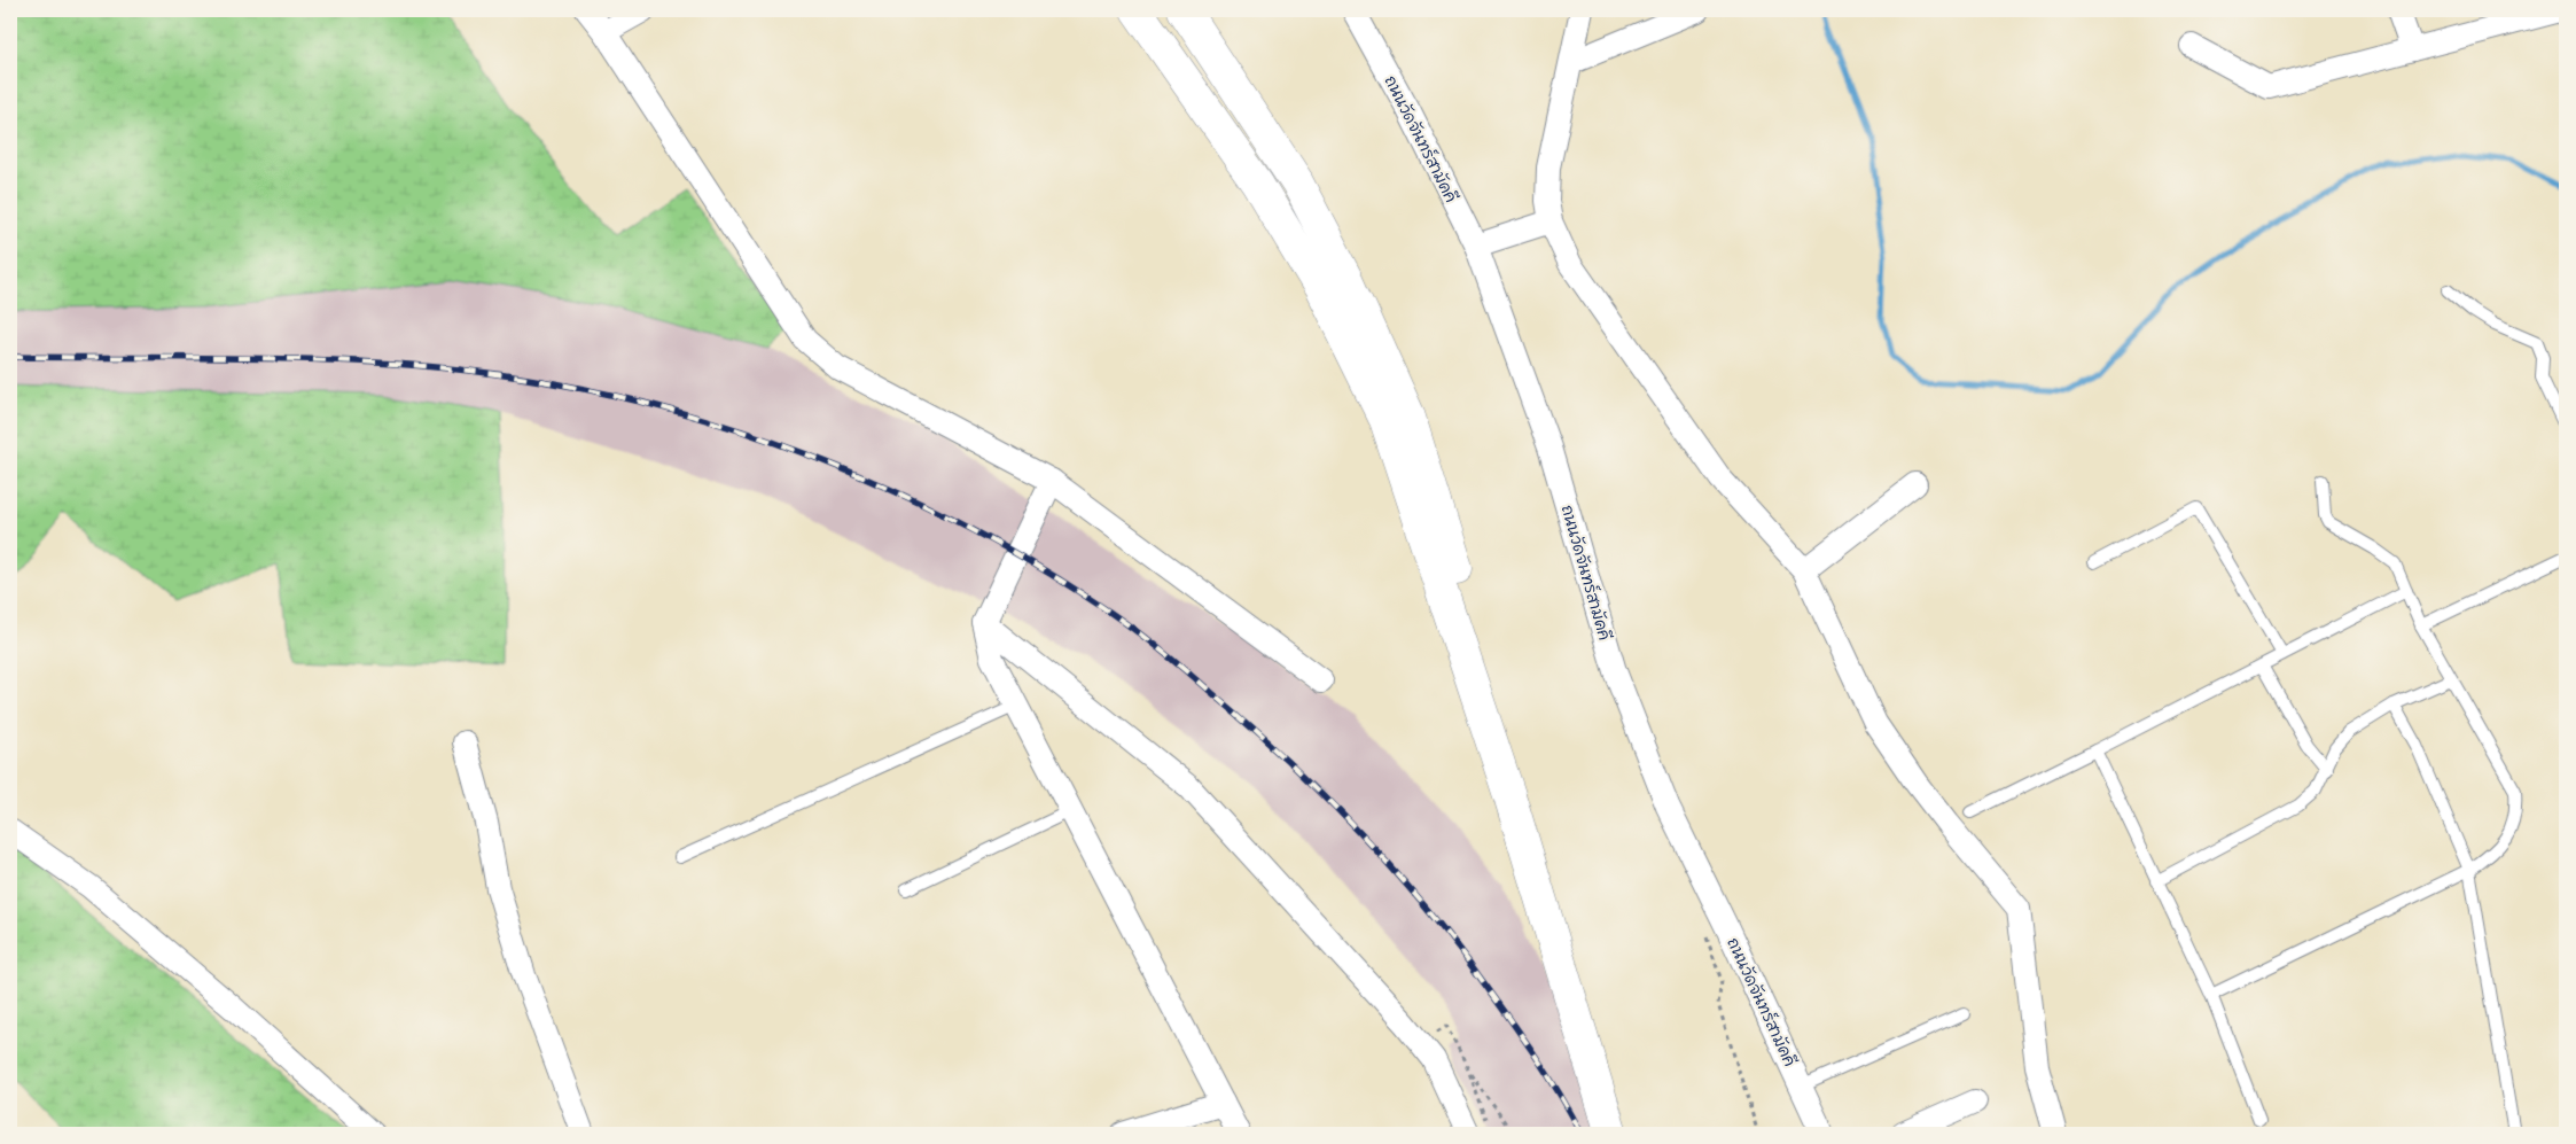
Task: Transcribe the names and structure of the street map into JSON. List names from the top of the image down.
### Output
{
  "streets": {
    "street": ["ถนนวัดจันทร์สามัคคี"]
  }
}
